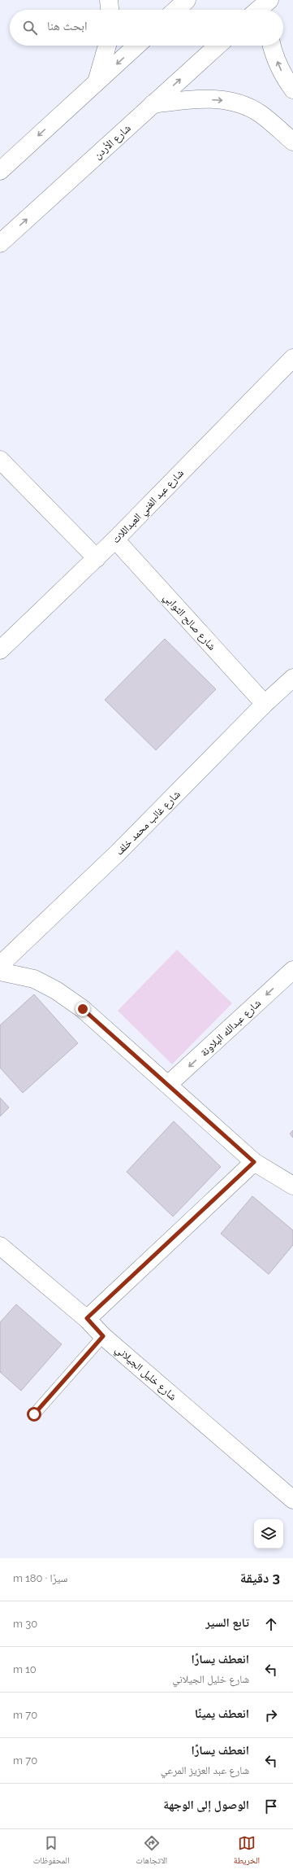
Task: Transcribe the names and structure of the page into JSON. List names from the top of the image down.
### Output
{
  "streets": {
    "main road": [
      "شارع الأردن",
      "شارع عبد الغني العبداللات",
      "شارع صالح الثوابي",
      "شارع غالب محمد خلف",
      "شارع عبدالله البلاونة",
      "شارع خليل الجيلاني"
    ]
  },
  "crossings": [
    ["شارع عبد الغني العبداللات", "شارع صالح الثوابي"],
    ["شارع صالح الثوابي", "شارع غالب محمد خلف"]
  ],
  "one_way": ["شارع عبدالله البلاونة"],
  "page": {
    "search": "ابحث هنا",
    "heading": ["3 دقيقة", "سيرًا · 180 m"],
    "list": [
      ["تابع السير", "30 m"],
      ["انعطف يسارًا", "شارع خليل الجيلاني", "10 m"],
      ["انعطف يمينًا", "70 m"],
      ["انعطف يسارًا", "شارع عبد العزيز المرعي", "70 m"],
      "الوصول إلى الوجهة"
    ],
    "nav": ["الخريطة", "الاتجاهات", "المحفوظات"]
  }
}
